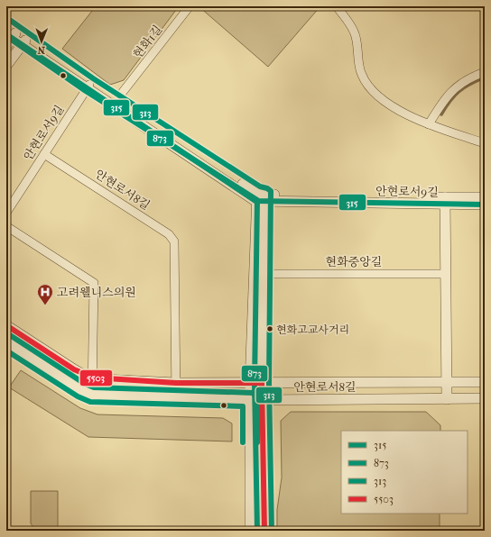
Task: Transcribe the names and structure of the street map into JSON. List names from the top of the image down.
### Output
{
  "streets": {
    "street": [
      "현화1길",
      "안현로서9길",
      "안현로서8길",
      "현화중앙길"
    ]
  },
  "crossings": [
    ["안현로서9길", "안현로서8길"]
  ],
  "places": {
    "hospital": ["고려웰니스의원"],
    "other": ["현화고교사거리"]
  },
  "lines": [
    "transit line 313",
    "transit line 315",
    "transit line 873",
    "transit line 5503"
  ],
  "legend": [
    "315",
    "873",
    "313",
    "5503"
  ],
  "north": "bottom"
}
